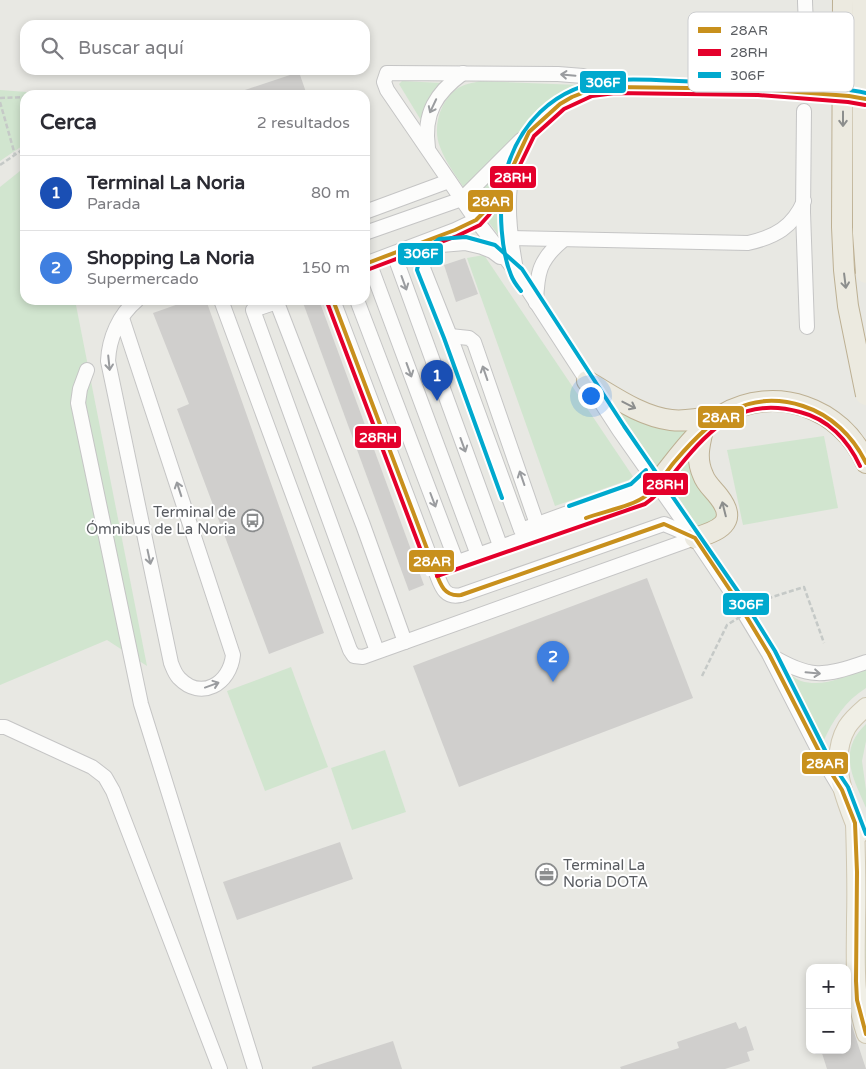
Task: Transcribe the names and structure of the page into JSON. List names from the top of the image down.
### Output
{
  "places": {
    "bus stop": ["Terminal de Ómnibus de La Noria"],
    "office": ["Terminal La Noria DOTA"]
  },
  "lines": ["transit line 306F", "transit line 28AR", "transit line 28RH"],
  "legend": ["28AR", "28RH", "306F"],
  "page": {
    "search": "Buscar aquí",
    "heading": ["Cerca", "2 resultados"],
    "list": [
      {
        "mark": "1",
        "name": "Terminal La Noria",
        "note": "Parada",
        "value": "80 m"
      },
      {
        "mark": "2",
        "name": "Shopping La Noria",
        "note": "Supermercado",
        "value": "150 m"
      }
    ],
    "pins": ["1", "2"],
    "map_buttons": ["+", "−"]
  }
}
